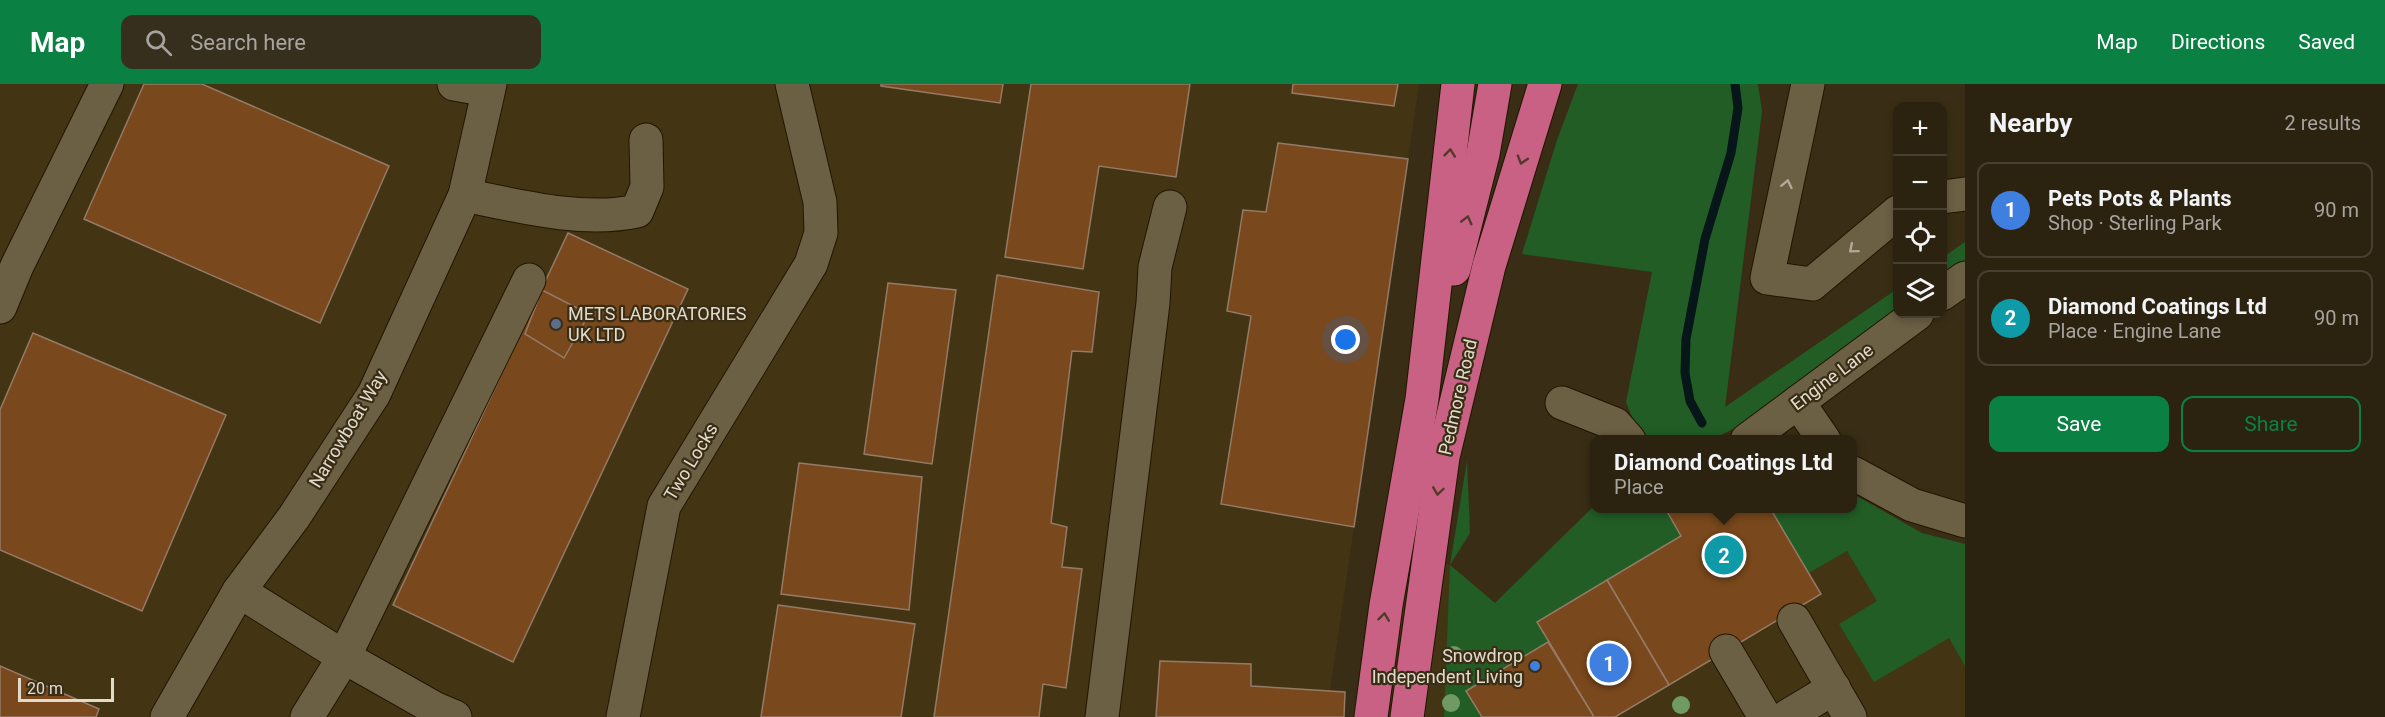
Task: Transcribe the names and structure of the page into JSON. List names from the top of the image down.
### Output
{
  "streets": {
    "highway": ["Pedmore Road"],
    "street": ["Engine Lane", "Narrowboat Way", "Two Locks"]
  },
  "places": ["METS LABORATORIES UK LTD", "Snowdrop Independent Living"],
  "scale_bar": "20 m",
  "page": {
    "header": "Map",
    "search": "Search here",
    "nav": ["Map", "Directions", "Saved"],
    "heading": ["Nearby", "2 results"],
    "map_buttons": ["+", "−"],
    "list": [
      {
        "mark": "1",
        "name": "Pets Pots & Plants",
        "note": "Shop · Sterling Park",
        "value": "90 m"
      },
      {
        "mark": "2",
        "name": "Diamond Coatings Ltd",
        "note": "Place · Engine Lane",
        "value": "90 m"
      }
    ],
    "buttons": ["Save", "Share"],
    "popup": ["Diamond Coatings Ltd", "Place"],
    "pins": ["2", "1"],
    "scale": "20 m"
  }
}
